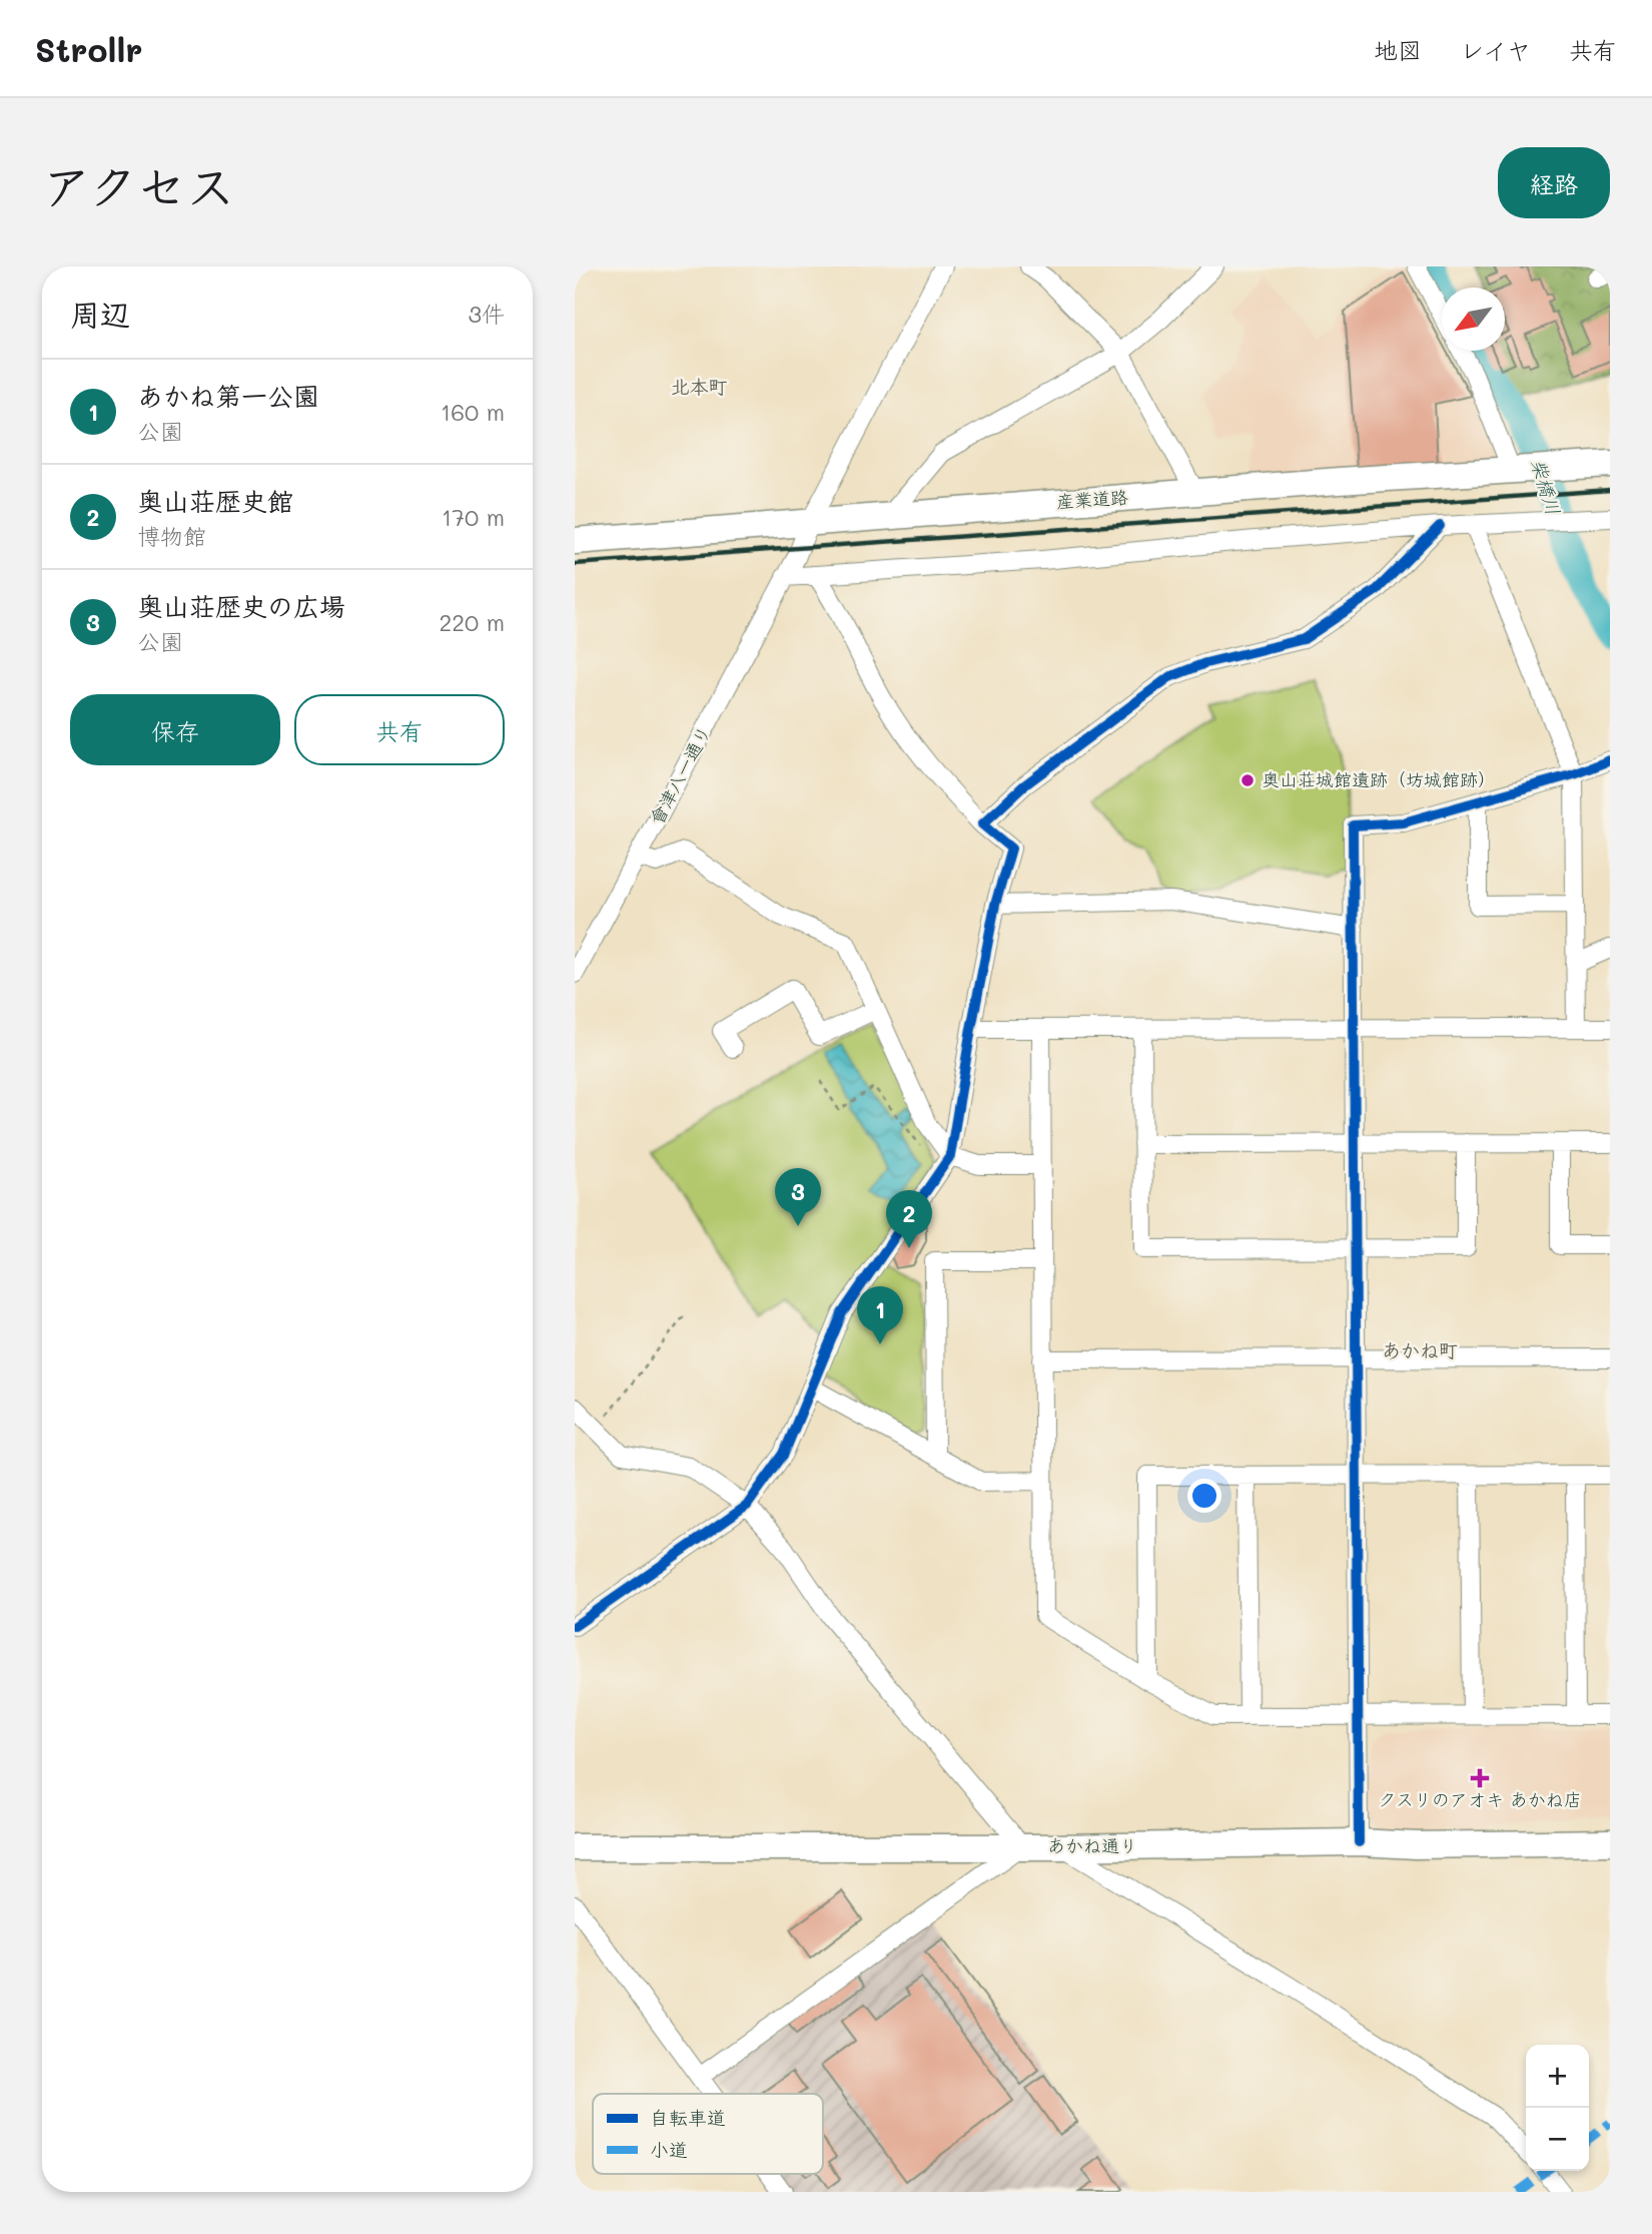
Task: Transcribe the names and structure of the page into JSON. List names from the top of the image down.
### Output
{
  "streets": {
    "street": ["産業道路", "會津八一通り", "あかね通り"]
  },
  "crossings": [
    ["産業道路", "會津八一通り"]
  ],
  "districts": ["北本町", "あかね町"],
  "water": ["柴橋川"],
  "places": {
    "other": ["奥山荘城館遺跡（坊城館跡）"],
    "health": ["クスリのアオキ あかね店"]
  },
  "legend": ["自転車道", "小道"],
  "north": "bottom left",
  "page": {
    "header": "Strollr",
    "nav": ["地図", "レイヤ", "共有"],
    "title": "アクセス",
    "buttons": [
      "経路",
      ["保存", "共有"]
    ],
    "heading": ["周辺", "3件"],
    "list": [
      {
        "mark": "1",
        "name": "あかね第一公園",
        "note": "公園",
        "value": "160 m"
      },
      {
        "mark": "2",
        "name": "奥山荘歴史館",
        "note": "博物館",
        "value": "170 m"
      },
      {
        "mark": "3",
        "name": "奥山荘歴史の広場",
        "note": "公園",
        "value": "220 m"
      }
    ],
    "pins": ["3", "2", "1"],
    "map_buttons": ["+", "−"]
  }
}
